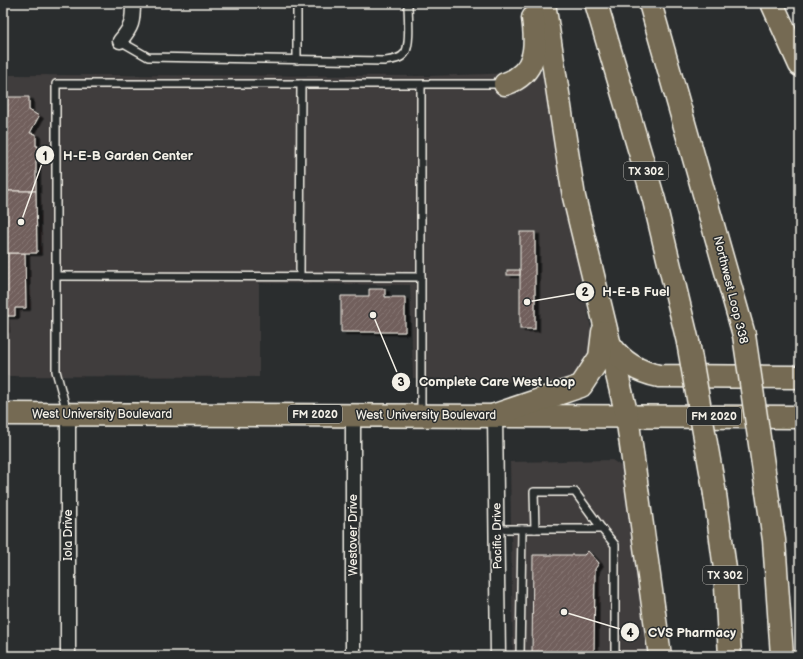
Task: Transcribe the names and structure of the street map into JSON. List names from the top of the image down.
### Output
{
  "streets": {
    "main road": [
      "TX 302",
      "Northwest Loop 338",
      "West University Boulevard",
      "FM 2020"
    ],
    "street": ["Iola Drive", "Westover Drive", "Pacific Drive"]
  },
  "crossings": [
    ["West University Boulevard", "Iola Drive"],
    ["West University Boulevard", "Westover Drive"],
    ["West University Boulevard", "Pacific Drive"]
  ],
  "places": [
    "H-E-B Garden Center",
    "H-E-B Fuel",
    "Complete Care West Loop",
    "CVS Pharmacy"
  ]
}
